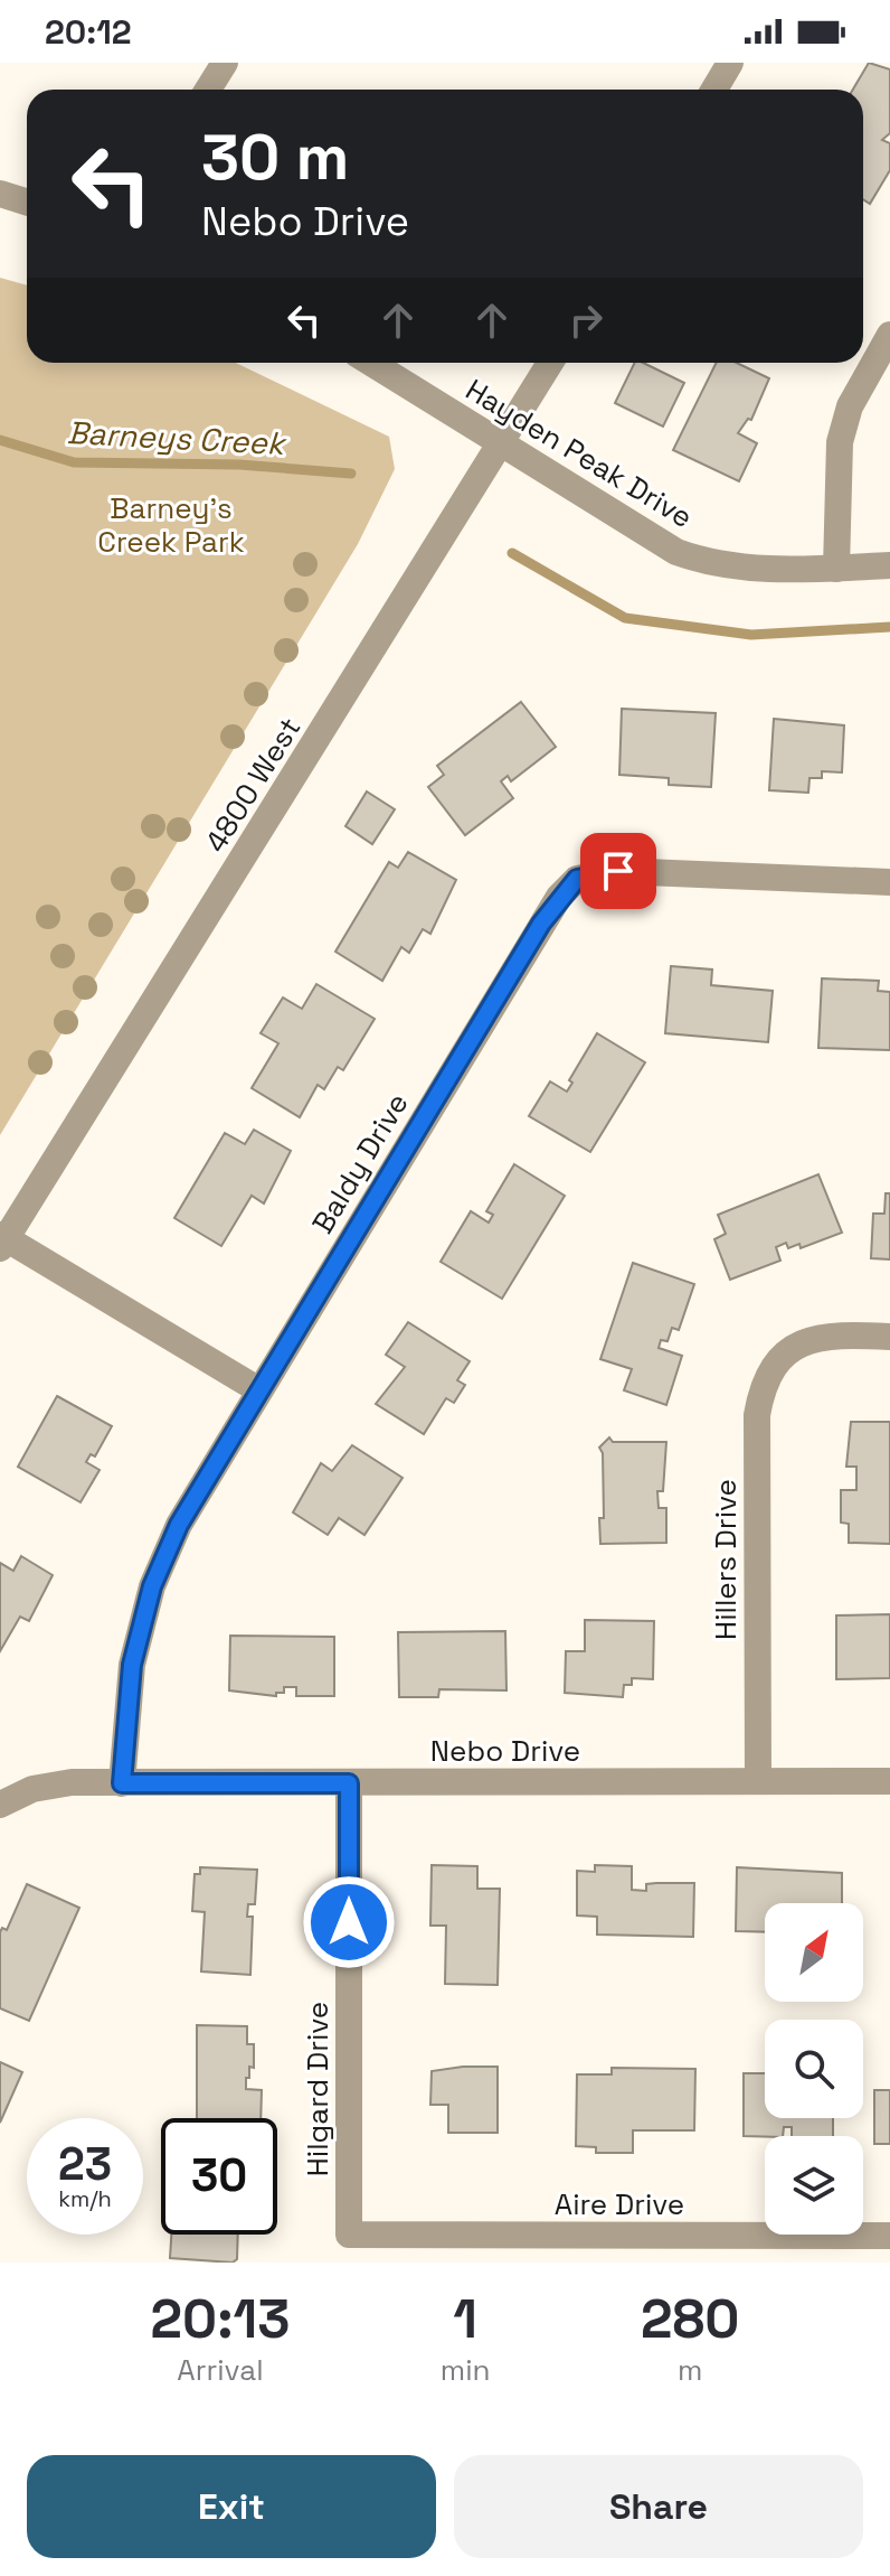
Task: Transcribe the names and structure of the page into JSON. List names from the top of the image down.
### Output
{
  "streets": {
    "street": [
      "Hayden Peak Drive",
      "4800 West",
      "Baldy Drive",
      "Hillers Drive",
      "Nebo Drive",
      "Hilgard Drive",
      "Aire Drive"
    ]
  },
  "crossings": [
    ["Hayden Peak Drive", "4800 West"],
    ["Baldy Drive", "Nebo Drive"],
    ["Hillers Drive", "Nebo Drive"],
    ["Nebo Drive", "Hilgard Drive"],
    ["Hilgard Drive", "Aire Drive"]
  ],
  "water": ["Barneys Creek"],
  "parks": ["Barney's Creek Park"],
  "north": "top right",
  "page": {
    "status": "20:12",
    "turn": ["30 m", "Nebo Drive"],
    "speed": "23 km/h",
    "limit": "30",
    "eta": [
      "20:13",
      "Arrival",
      "1",
      "min",
      "280",
      "m"
    ],
    "buttons": ["Exit", "Share"]
  }
}
